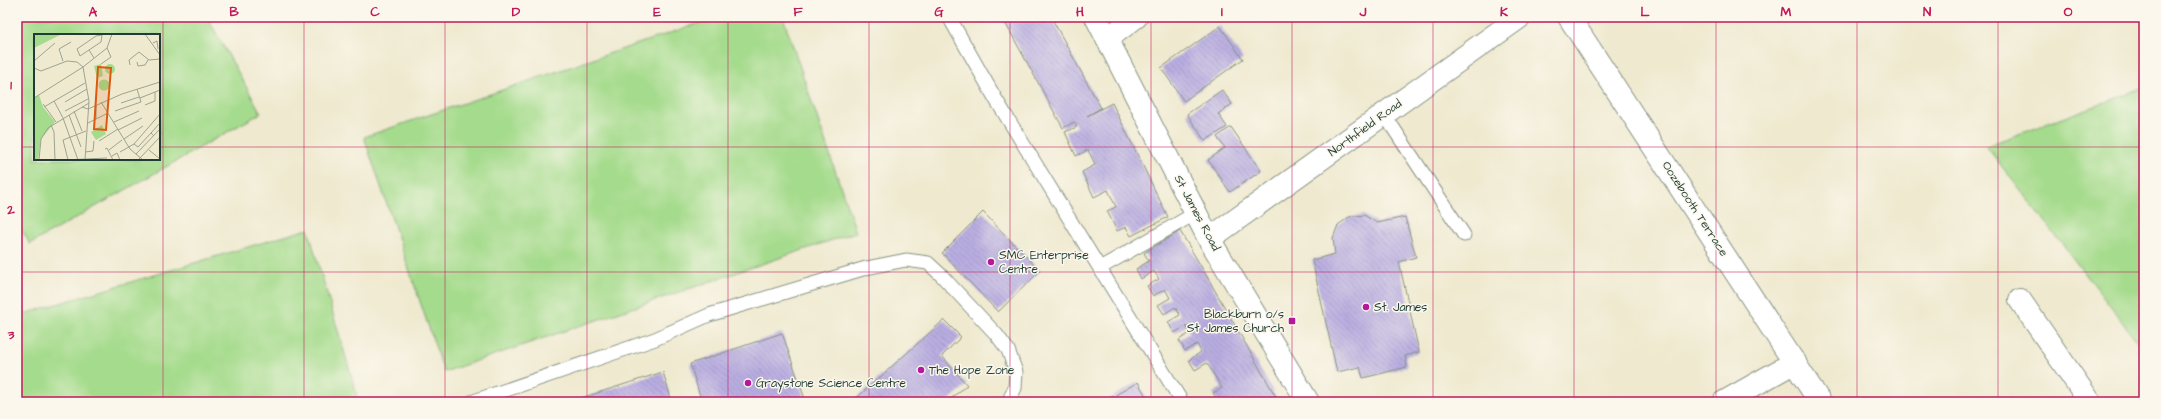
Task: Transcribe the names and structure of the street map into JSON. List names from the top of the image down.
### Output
{
  "streets": {
    "street": ["Northfield Road", "Oozebooth Terrace", "St James Road"]
  },
  "crossings": [
    ["Northfield Road", "St James Road"]
  ],
  "places": {
    "other": [
      "SMC Enterprise Centre",
      "St. James",
      "The Hope Zone",
      "Graystone Science Centre"
    ],
    "transit": ["Blackburn o/s St James Church"]
  },
  "grid": {
    "columns": [
      "A",
      "B",
      "C",
      "D",
      "E",
      "F",
      "G",
      "H",
      "I",
      "J",
      "K",
      "L",
      "M",
      "N",
      "O"
    ],
    "rows": ["1", "2", "3"]
  }
}
